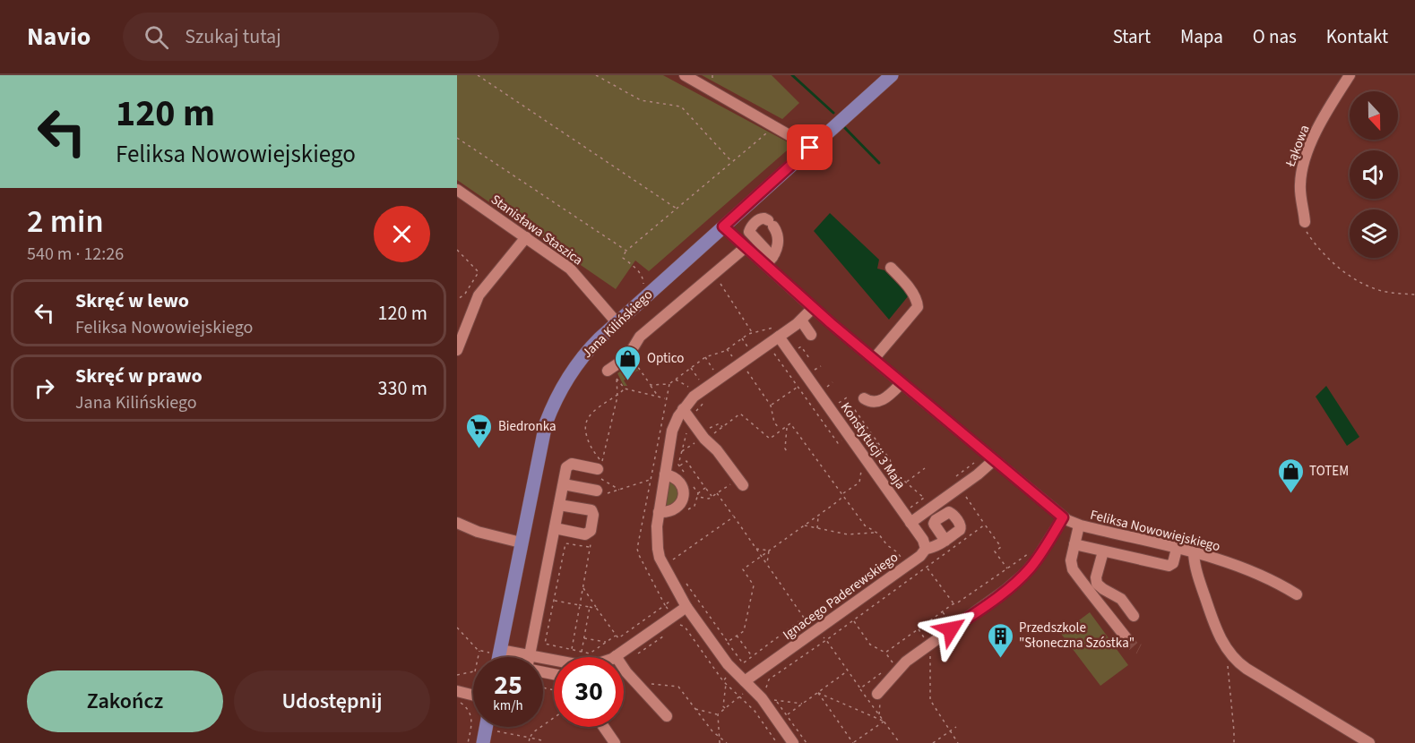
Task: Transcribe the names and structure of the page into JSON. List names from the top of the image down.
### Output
{
  "streets": {
    "main road": ["Jana Kilińskiego"],
    "street": [
      "Łąkowa",
      "Stanisława Staszica",
      "Konstytucji 3 Maja",
      "Feliksa Nowowiejskiego",
      "Ignacego Paderewskiego"
    ]
  },
  "crossings": [
    ["Stanisława Staszica", "Jana Kilińskiego"],
    ["Jana Kilińskiego", "Feliksa Nowowiejskiego"]
  ],
  "places": {
    "shop": ["Optico", "TOTEM"],
    "supermarket": ["Biedronka"],
    "building": ["Przedszkole \"Słoneczna Szóstka\""]
  },
  "north": "bottom",
  "page": {
    "header": "Navio",
    "search": "Szukaj tutaj",
    "nav": [
      "Start",
      "Mapa",
      "O nas",
      "Kontakt"
    ],
    "turn": ["120 m", "Feliksa Nowowiejskiego"],
    "heading": ["2 min", "540 m · 12:26"],
    "list": [
      {
        "name": "Skręć w lewo",
        "note": "Feliksa Nowowiejskiego",
        "value": "120 m"
      },
      {
        "name": "Skręć w prawo",
        "note": "Jana Kilińskiego",
        "value": "330 m"
      }
    ],
    "speed": "25 km/h",
    "limit": "30",
    "buttons": ["Zakończ", "Udostępnij"]
  }
}
